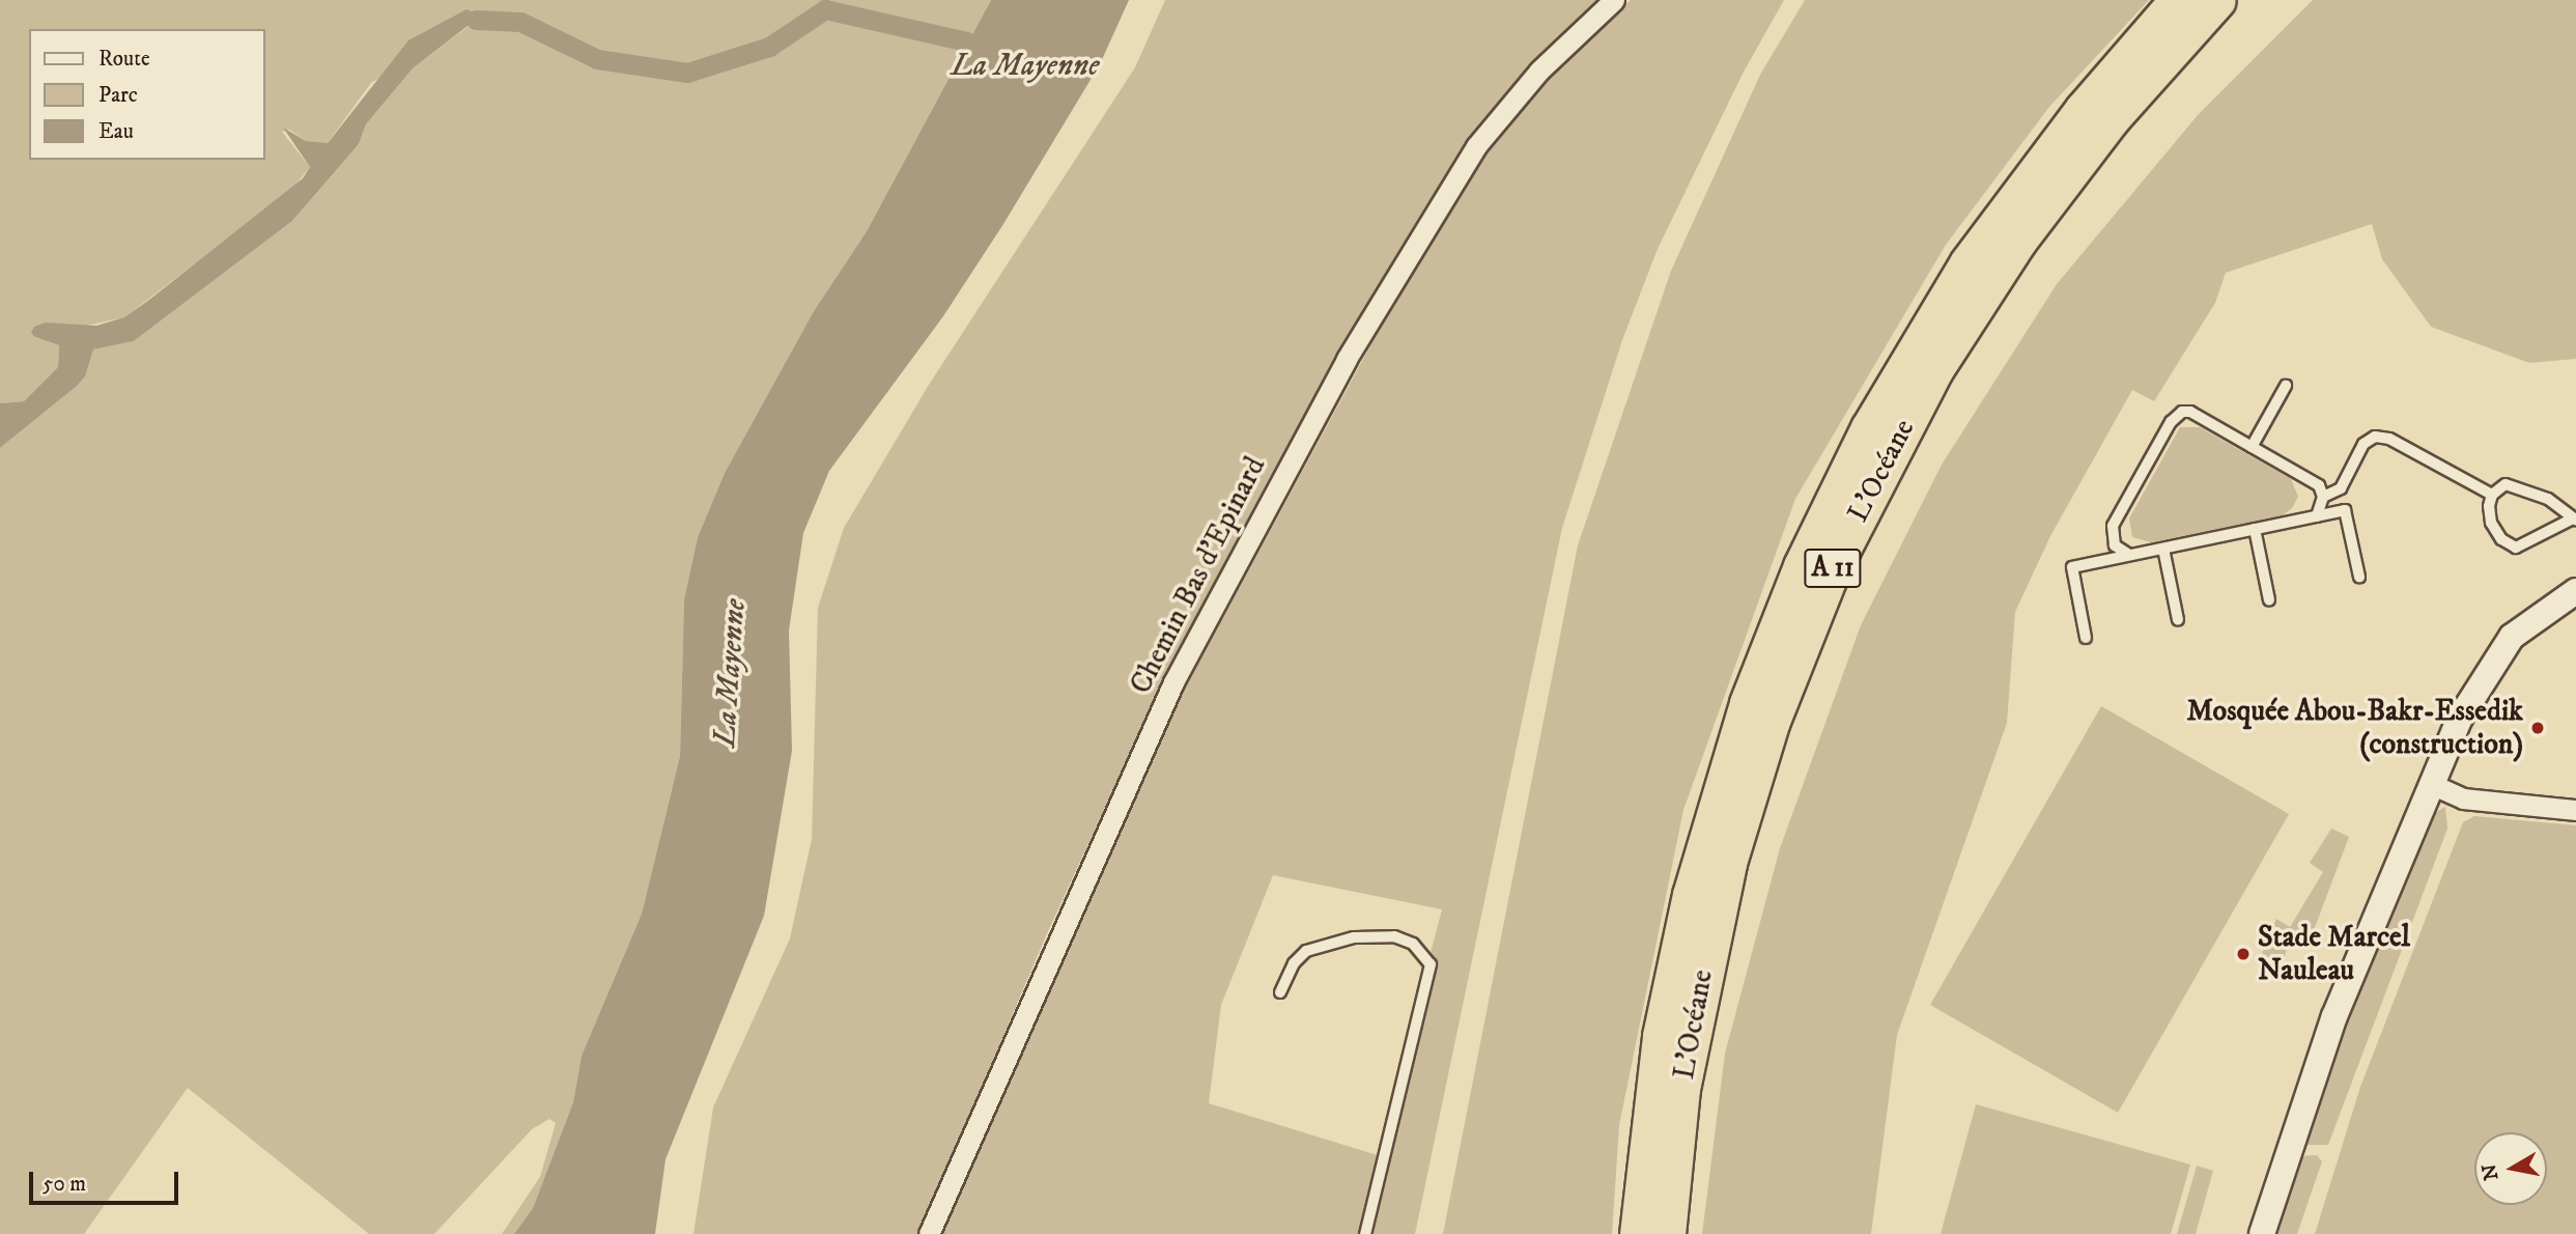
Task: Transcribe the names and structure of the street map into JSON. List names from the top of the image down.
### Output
{
  "streets": {
    "highway": ["L’Océane", "A 11"],
    "street": ["Chemin Bas d'Epinard"]
  },
  "water": ["La Mayenne"],
  "places": ["Mosquée Abou-Bakr-Essedik (construction)", "Stade Marcel Nauleau"],
  "legend": ["Route", "Parc", "Eau"],
  "scale_bar": "50 m",
  "north": "left"
}
